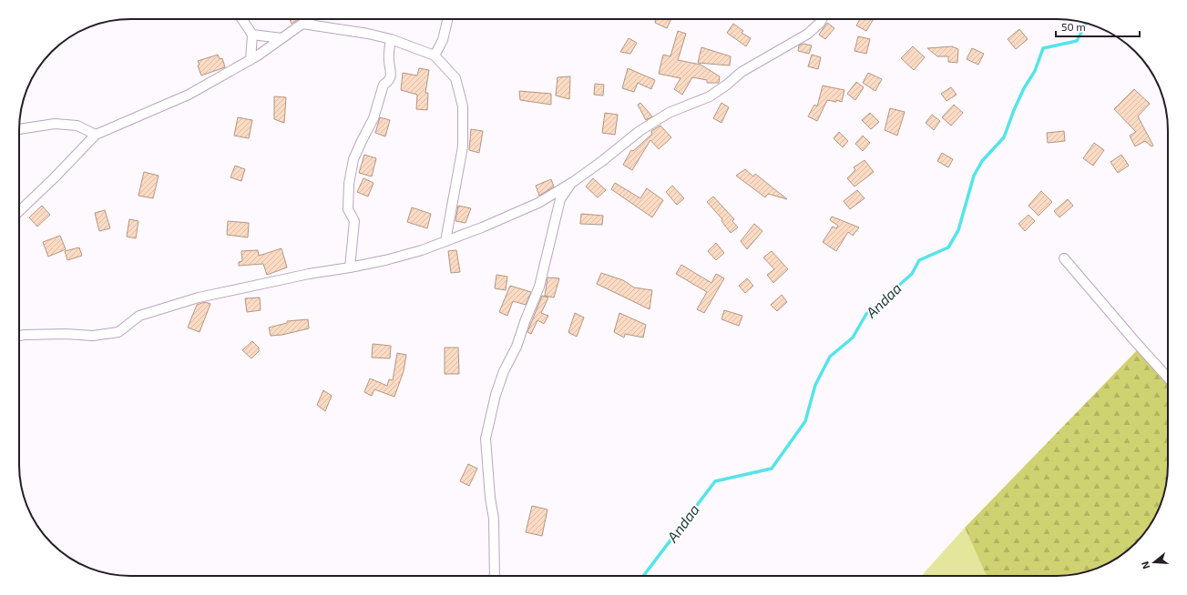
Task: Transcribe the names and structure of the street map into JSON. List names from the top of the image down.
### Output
{
  "water": ["Andaa"],
  "scale_bar": "50 m",
  "north": "left"
}
